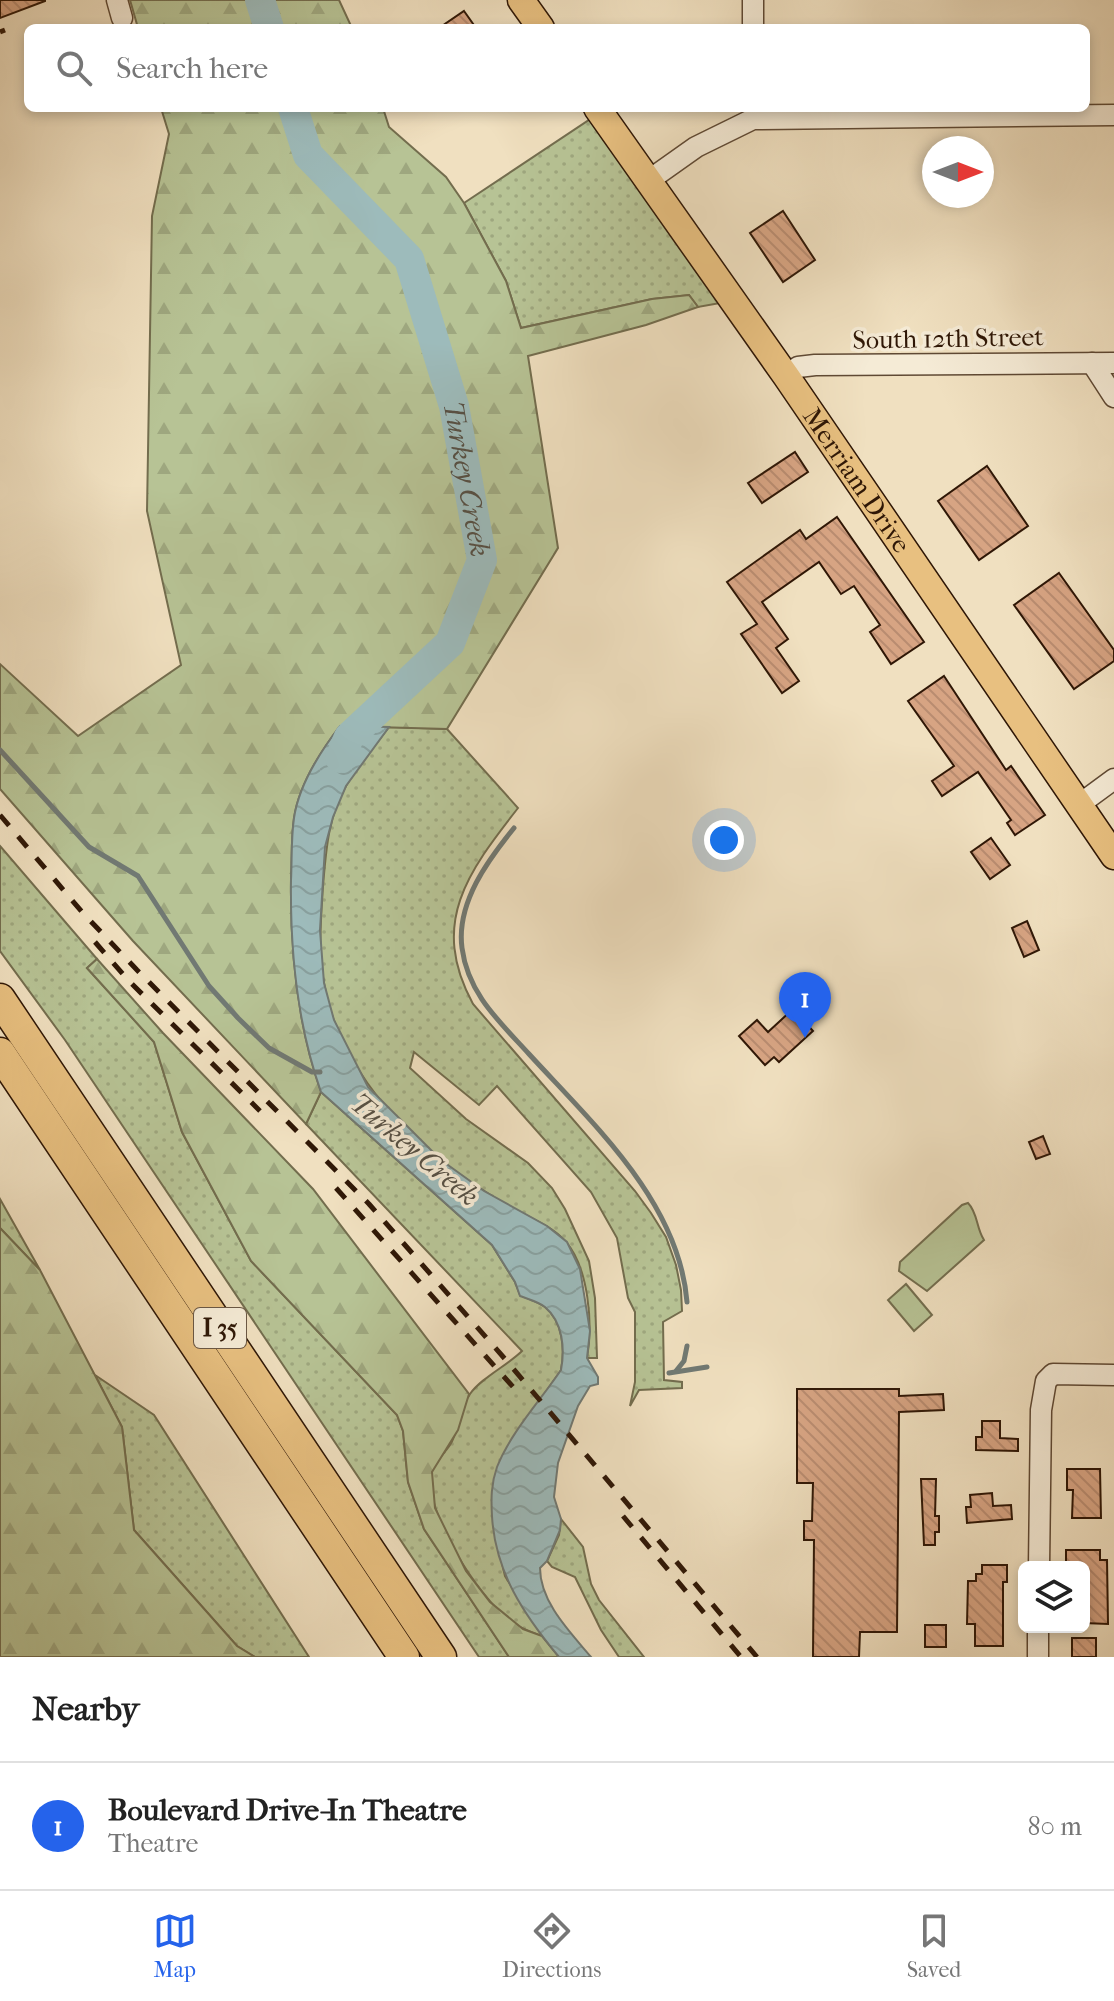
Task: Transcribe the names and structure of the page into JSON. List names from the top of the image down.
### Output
{
  "streets": {
    "highway": ["I 35"],
    "main road": ["Merriam Drive"],
    "street": ["South 12th Street"]
  },
  "crossings": [
    ["South 12th Street", "Merriam Drive"]
  ],
  "water": ["Turkey Creek"],
  "north": "right",
  "page": {
    "search": "Search here",
    "pins": "1",
    "heading": "Nearby",
    "list": [
      {
        "mark": "1",
        "name": "Boulevard Drive-In Theatre",
        "note": "Theatre",
        "value": "80 m"
      }
    ],
    "nav": ["Map", "Directions", "Saved"]
  }
}
